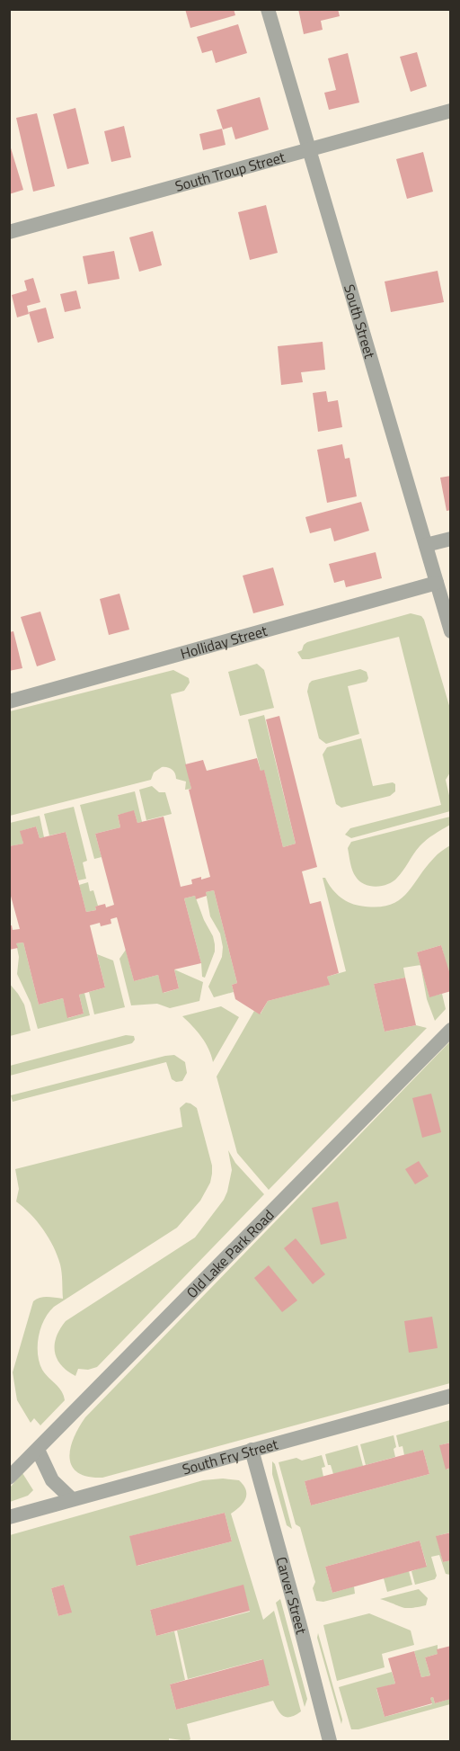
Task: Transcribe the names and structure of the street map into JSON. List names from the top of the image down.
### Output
{
  "streets": {
    "street": [
      "South Troup Street",
      "South Street",
      "Holliday Street",
      "Old Lake Park Road",
      "South Fry Street",
      "Carver Street"
    ]
  },
  "crossings": [
    ["South Troup Street", "South Street"],
    ["South Street", "Holliday Street"],
    ["South Fry Street", "Carver Street"]
  ]
}
